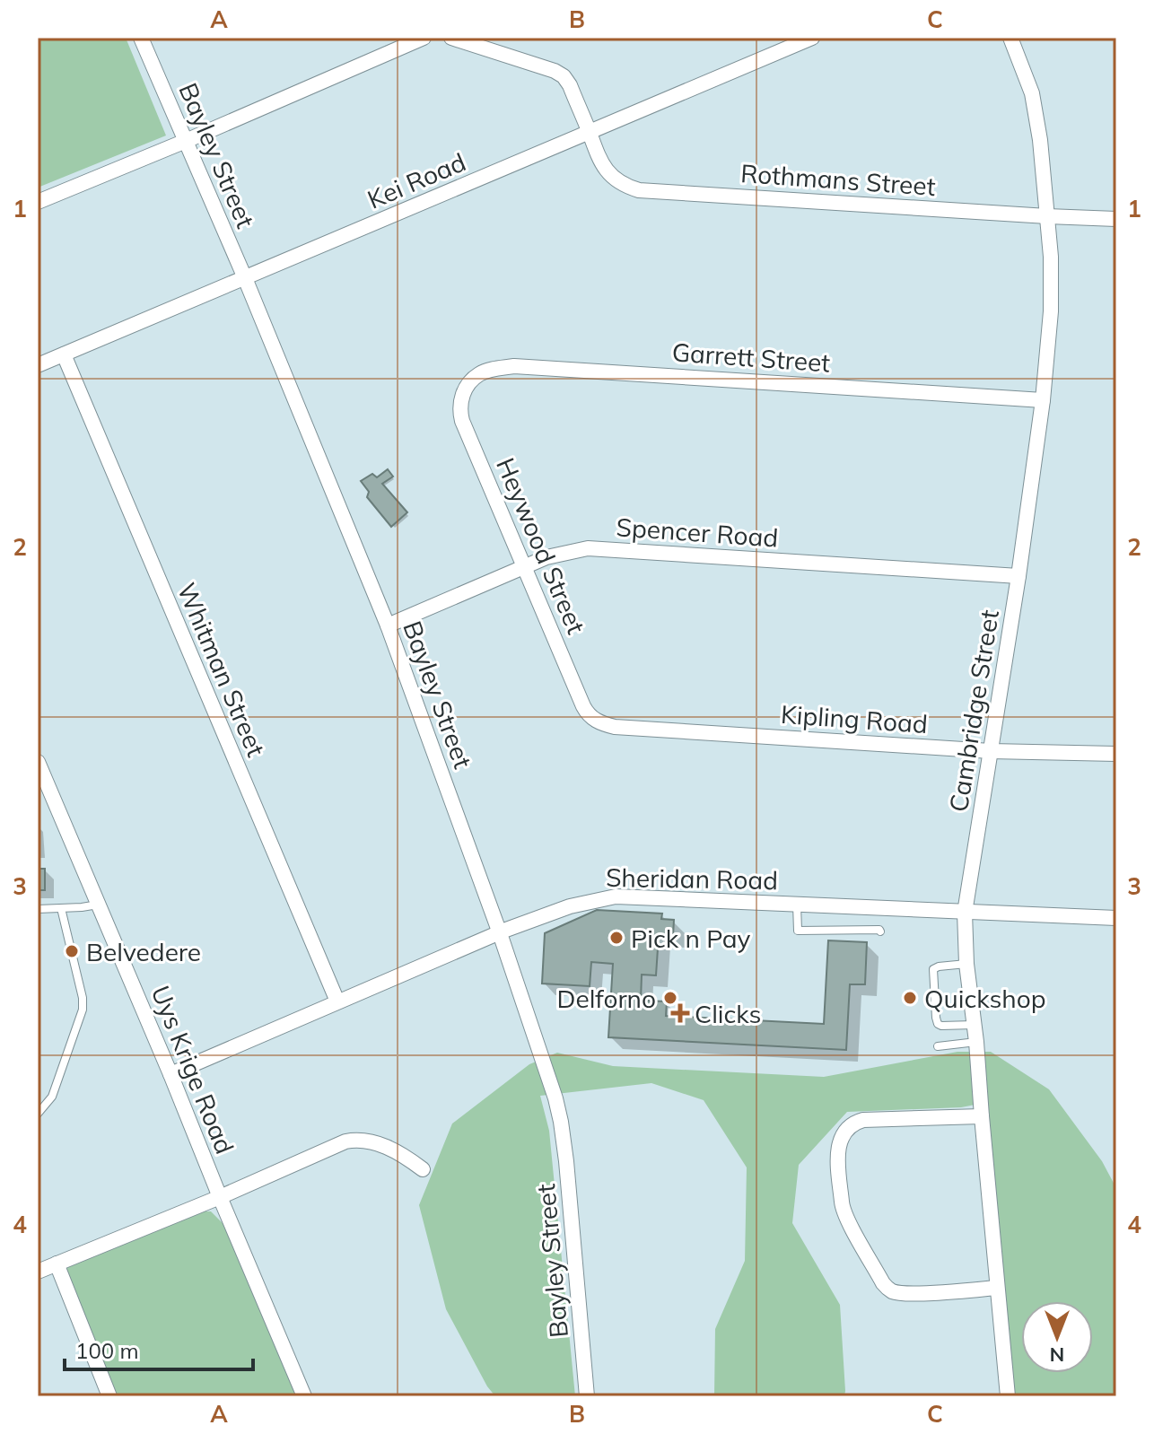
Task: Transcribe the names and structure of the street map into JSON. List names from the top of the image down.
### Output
{
  "streets": {
    "street": [
      "Bayley Street",
      "Rothmans Street",
      "Kei Road",
      "Garrett Street",
      "Spencer Road",
      "Heywood Street",
      "Whitman Street",
      "Cambridge Street",
      "Kipling Road",
      "Sheridan Road",
      "Uys Krige Road"
    ]
  },
  "crossings": [
    ["Bayley Street", "Kei Road"],
    ["Bayley Street", "Spencer Road"],
    ["Bayley Street", "Sheridan Road"],
    ["Rothmans Street", "Kei Road"],
    ["Rothmans Street", "Cambridge Street"],
    ["Kei Road", "Whitman Street"],
    ["Garrett Street", "Heywood Street"],
    ["Garrett Street", "Cambridge Street"],
    ["Spencer Road", "Heywood Street"],
    ["Spencer Road", "Cambridge Street"],
    ["Heywood Street", "Kipling Road"],
    ["Whitman Street", "Sheridan Road"],
    ["Cambridge Street", "Kipling Road"],
    ["Cambridge Street", "Sheridan Road"],
    ["Sheridan Road", "Uys Krige Road"]
  ],
  "places": {
    "other": [
      "Pick n Pay",
      "Belvedere",
      "Delforno",
      "Quickshop"
    ],
    "health": ["Clicks"]
  },
  "scale_bar": "100 m",
  "north": "bottom",
  "grid": {
    "columns": ["A", "B", "C"],
    "rows": [
      "1",
      "2",
      "3",
      "4"
    ]
  }
}
